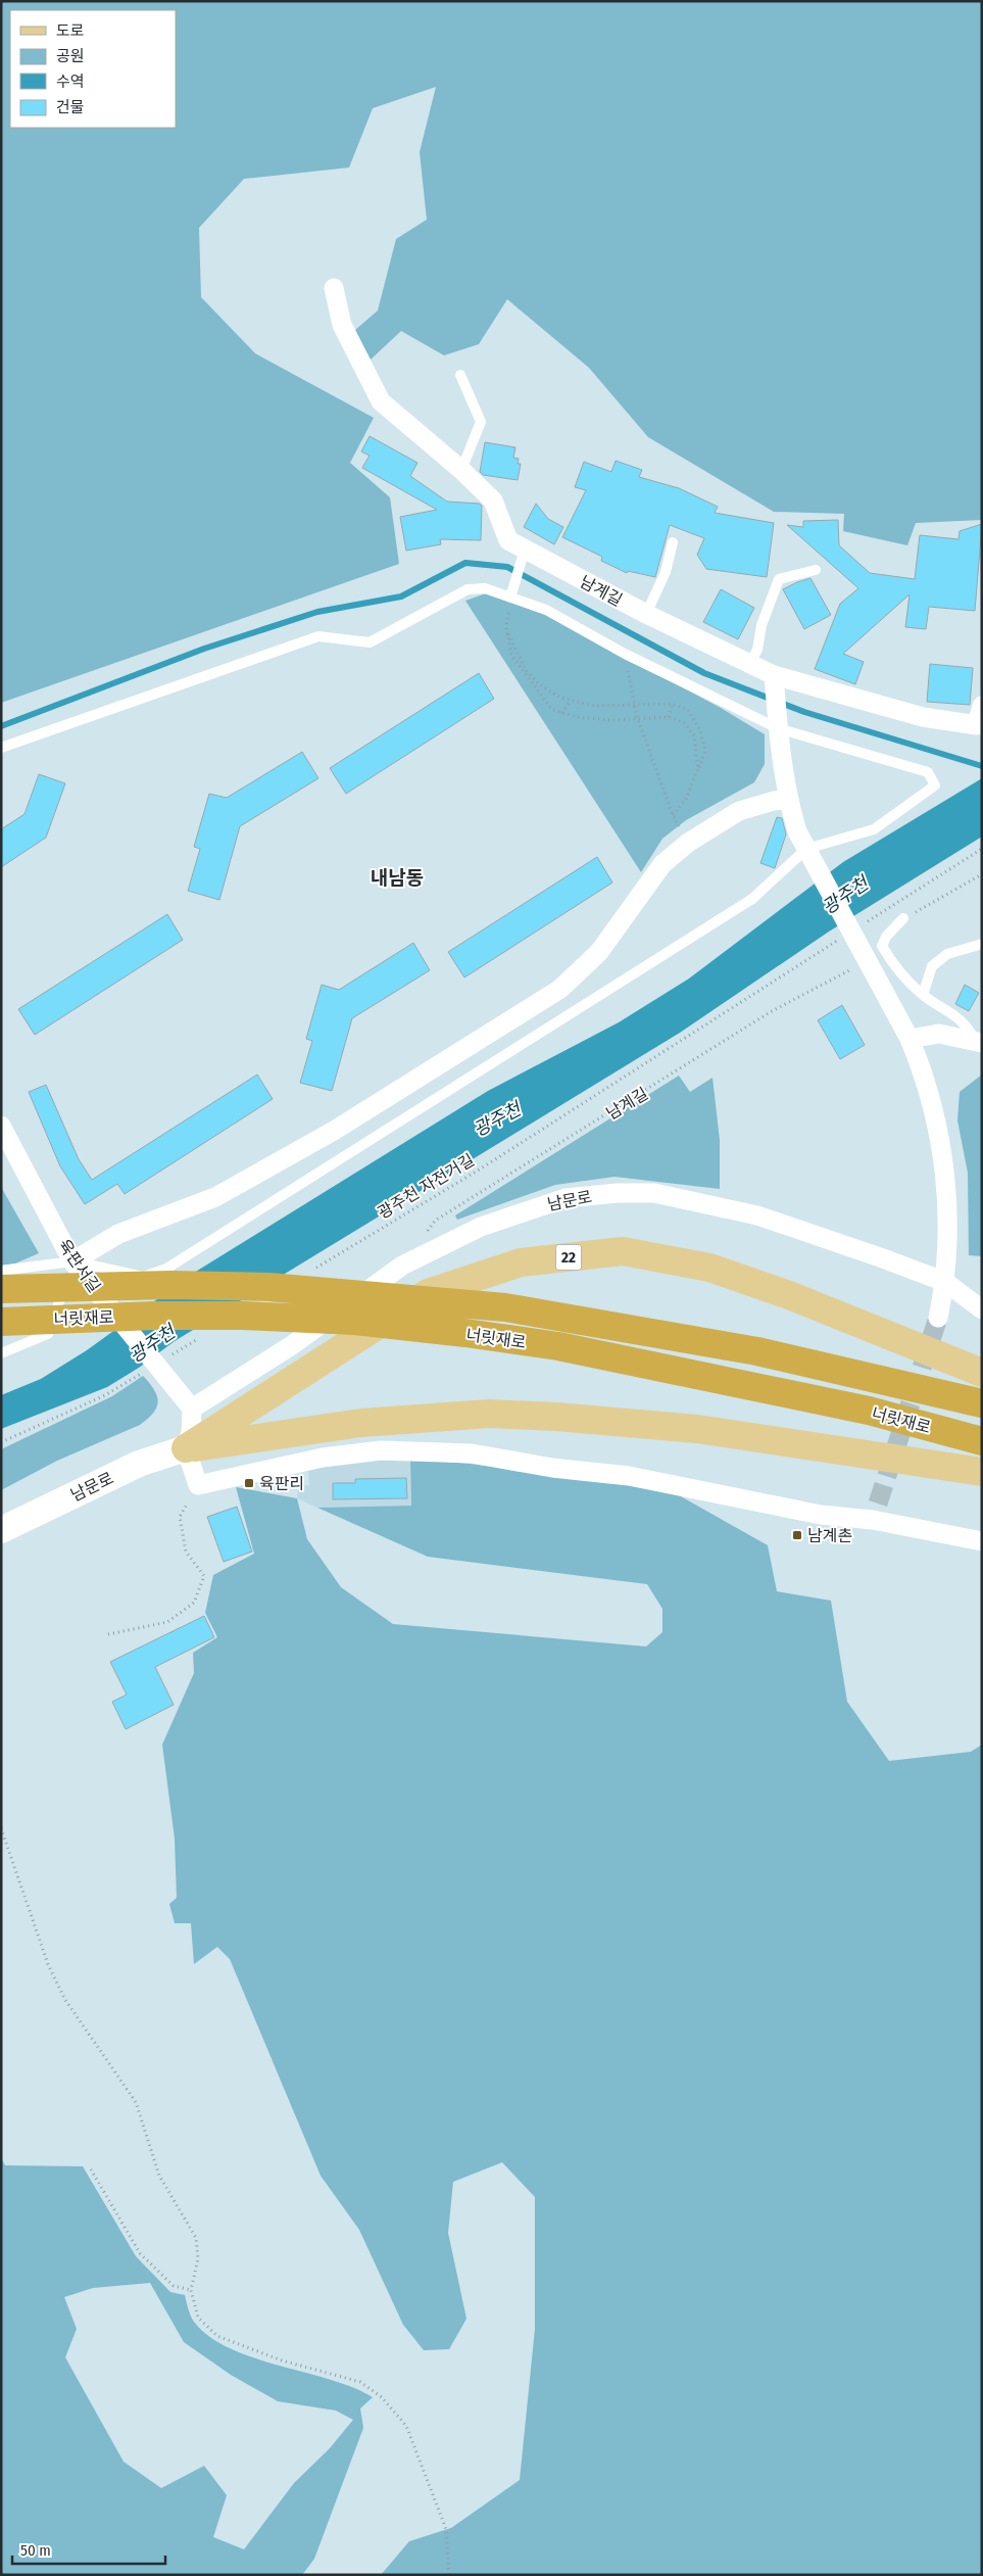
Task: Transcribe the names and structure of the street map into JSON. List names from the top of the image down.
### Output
{
  "streets": {
    "highway": ["너릿재로"],
    "main road": ["22"],
    "street": ["남계길", "남문로", "육판서길"],
    "path": ["광주천 자전거길"]
  },
  "crossings": [
    ["남문로", "22"],
    ["남문로", "육판서길"]
  ],
  "districts": ["내남동"],
  "water": ["광주천"],
  "places": {
    "transit": ["육판리", "남계촌"]
  },
  "legend": [
    "도로",
    "공원",
    "수역",
    "건물"
  ],
  "scale_bar": "50 m"
}
